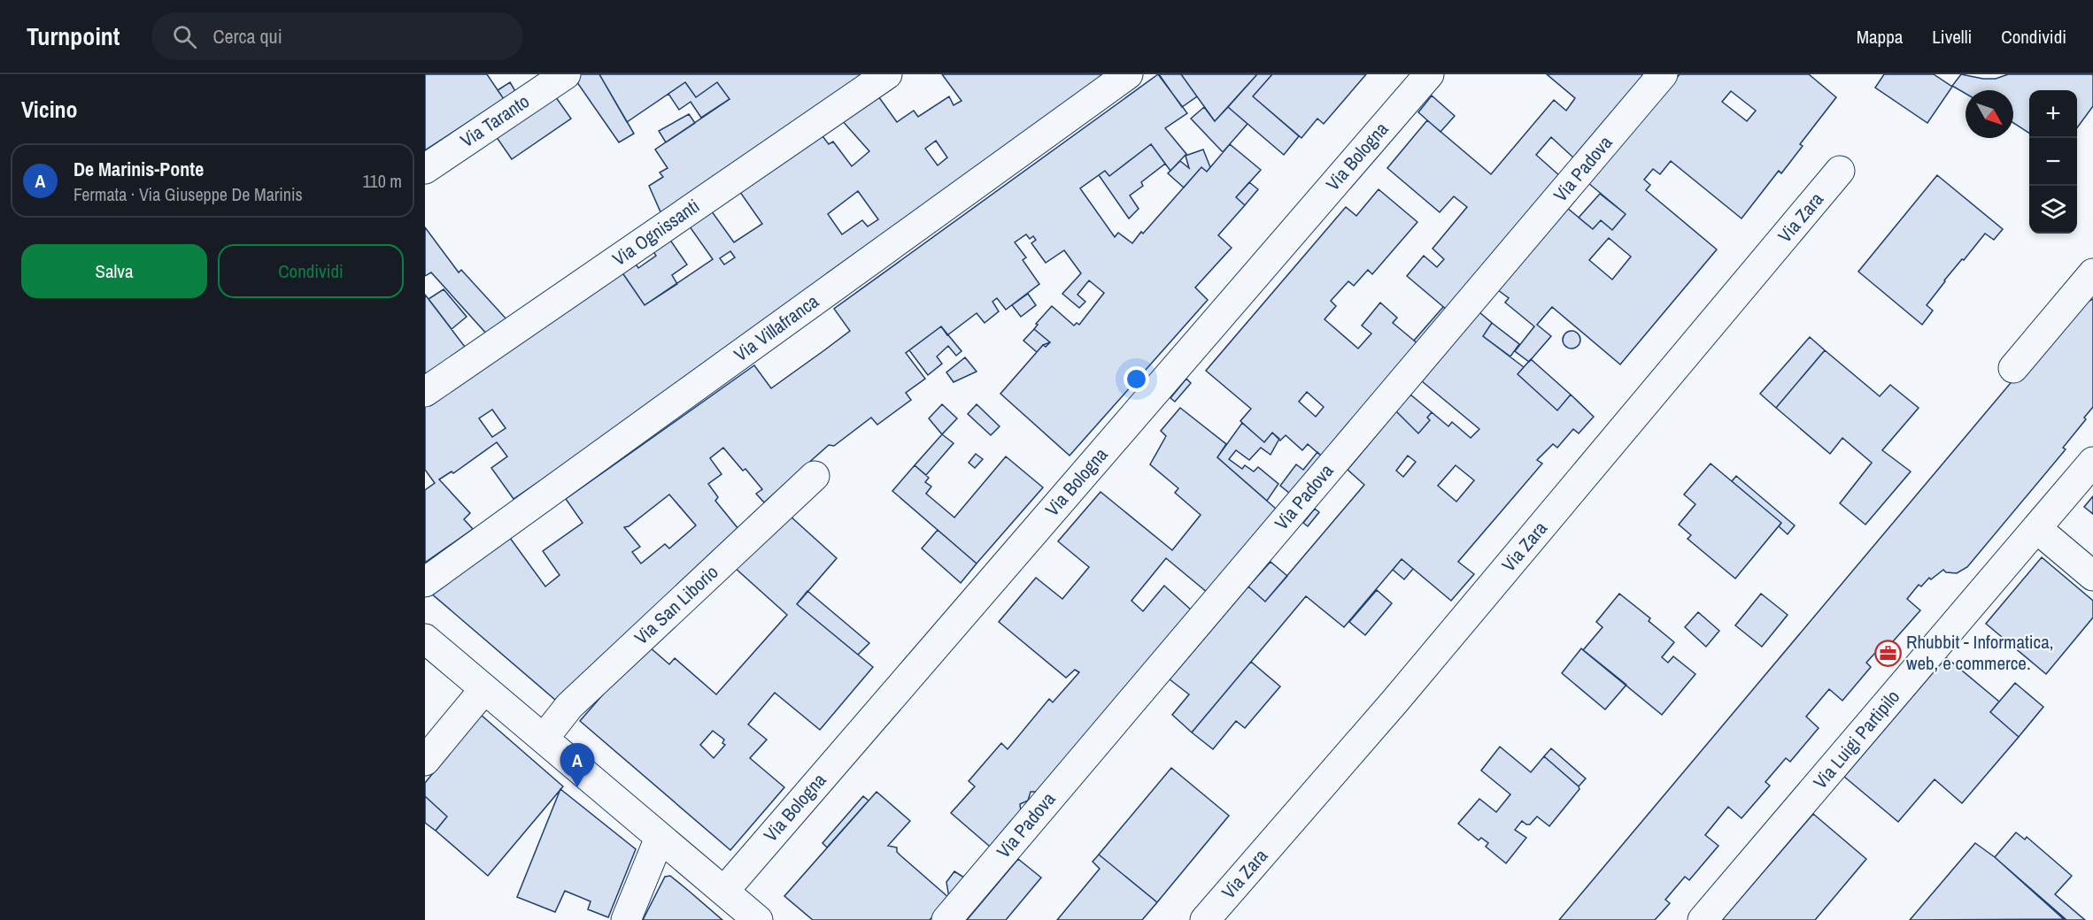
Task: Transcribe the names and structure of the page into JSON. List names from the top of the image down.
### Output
{
  "streets": {
    "street": [
      "Via Taranto",
      "Via Bologna",
      "Via Padova",
      "Via Zara",
      "Via Ognissanti",
      "Via Villafranca",
      "Via San Liborio",
      "Via Luigi Partipilo"
    ]
  },
  "places": {
    "office": ["Rhubbit - Informatica, web, e commerce."]
  },
  "north": "bottom right",
  "page": {
    "header": "Turnpoint",
    "search": "Cerca qui",
    "nav": ["Mappa", "Livelli", "Condividi"],
    "heading": "Vicino",
    "map_buttons": ["+", "−"],
    "list": [
      {
        "mark": "A",
        "name": "De Marinis-Ponte",
        "note": "Fermata · Via Giuseppe De Marinis",
        "value": "110 m"
      }
    ],
    "buttons": ["Salva", "Condividi"],
    "pins": "A"
  }
}
